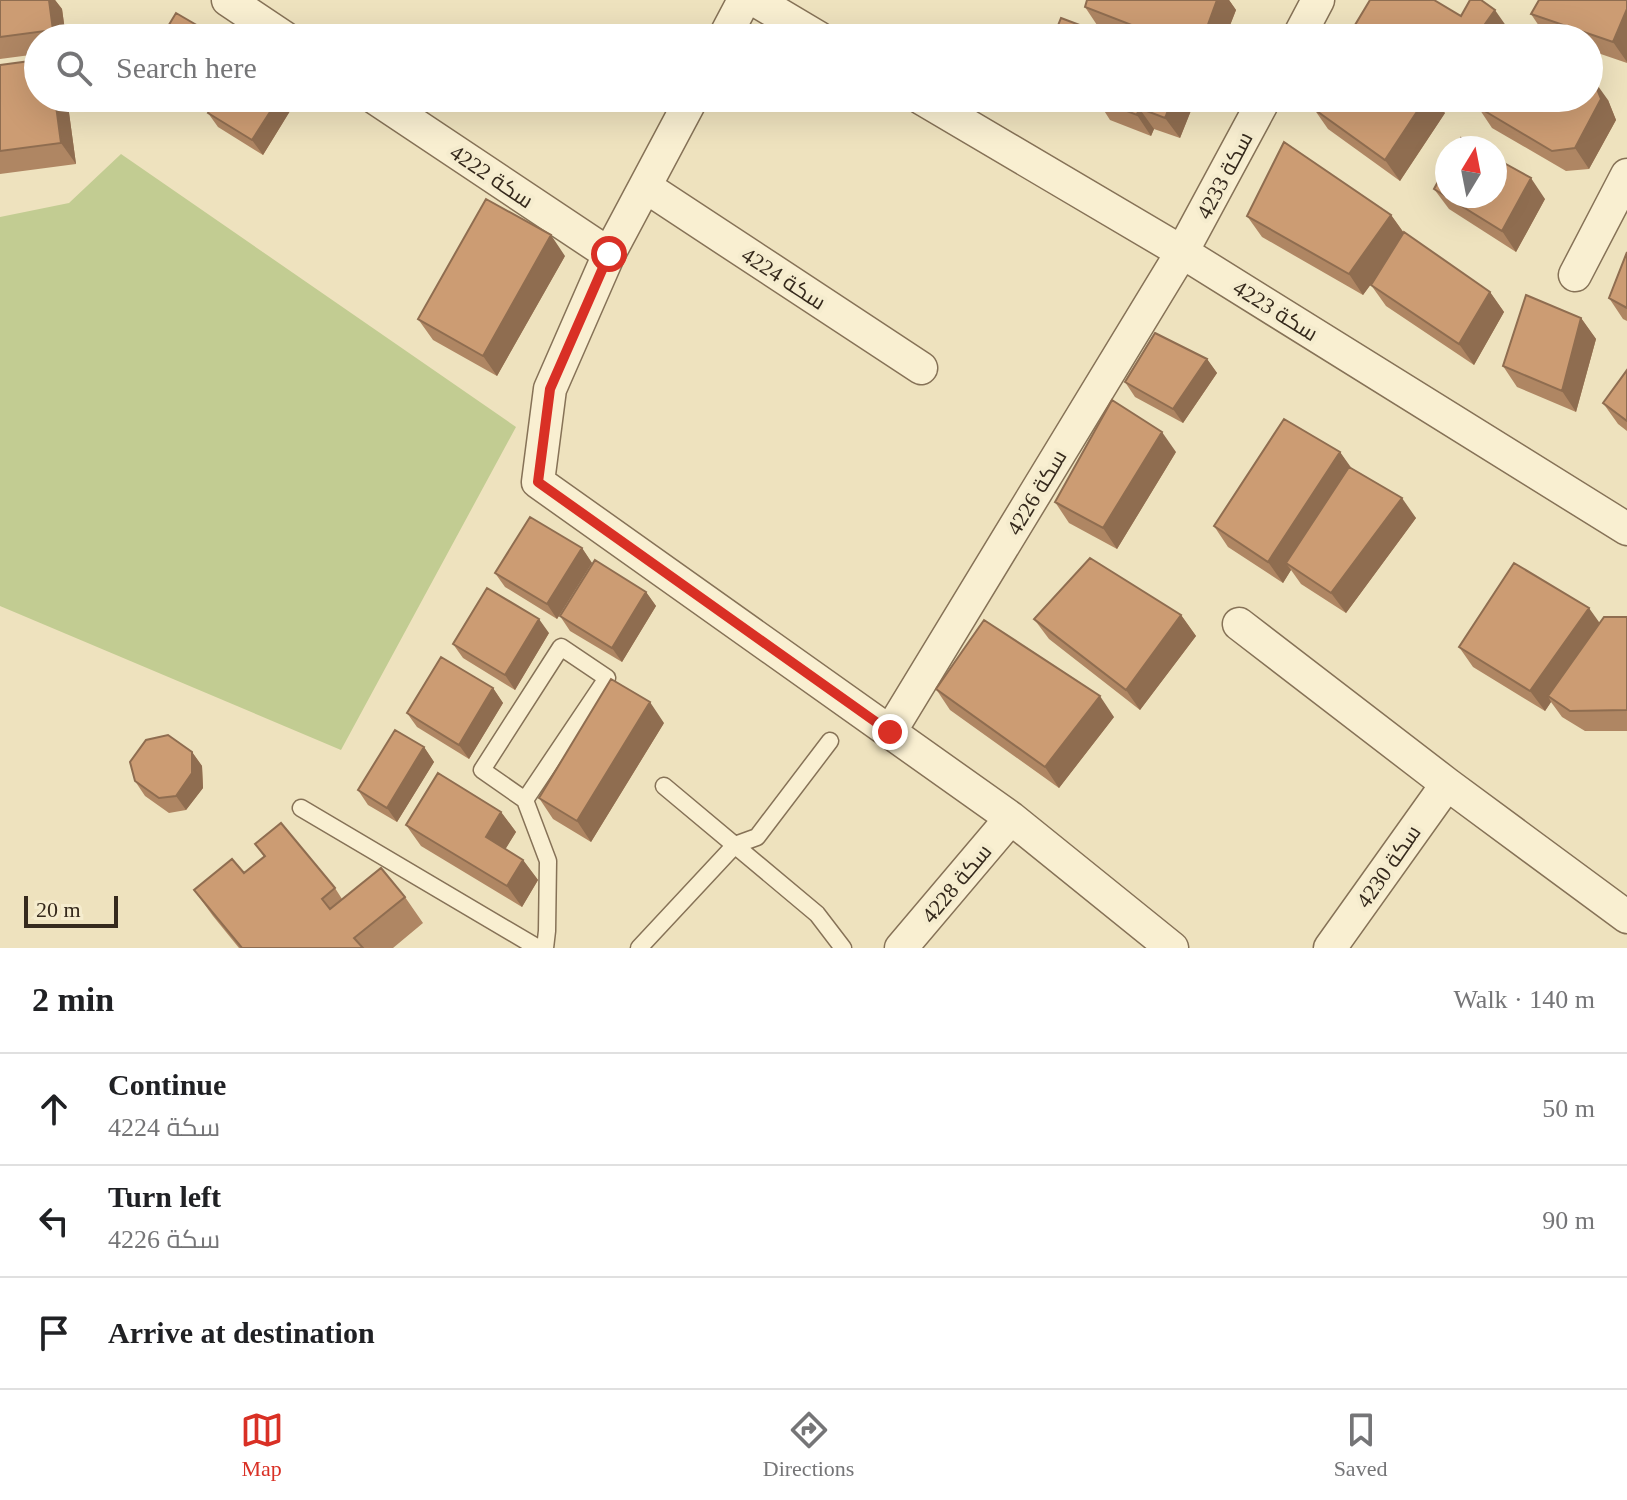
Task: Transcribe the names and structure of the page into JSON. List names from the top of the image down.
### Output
{
  "streets": {
    "street": [
      "سكة 4233",
      "سكة 4222",
      "سكة 4224",
      "سكة 4223",
      "سكة 4226",
      "سكة 4230",
      "سكة 4228"
    ]
  },
  "crossings": [
    ["سكة 4233", "سكة 4223"],
    ["سكة 4233", "سكة 4226"],
    ["سكة 4223", "سكة 4226"]
  ],
  "scale_bar": "20 m",
  "north": "top",
  "page": {
    "search": "Search here",
    "scale": "20 m",
    "heading": ["2 min", "Walk · 140 m"],
    "list": [
      ["Continue", "سكة 4224", "50 m"],
      ["Turn left", "سكة 4226", "90 m"],
      "Arrive at destination"
    ],
    "nav": ["Map", "Directions", "Saved"]
  }
}
